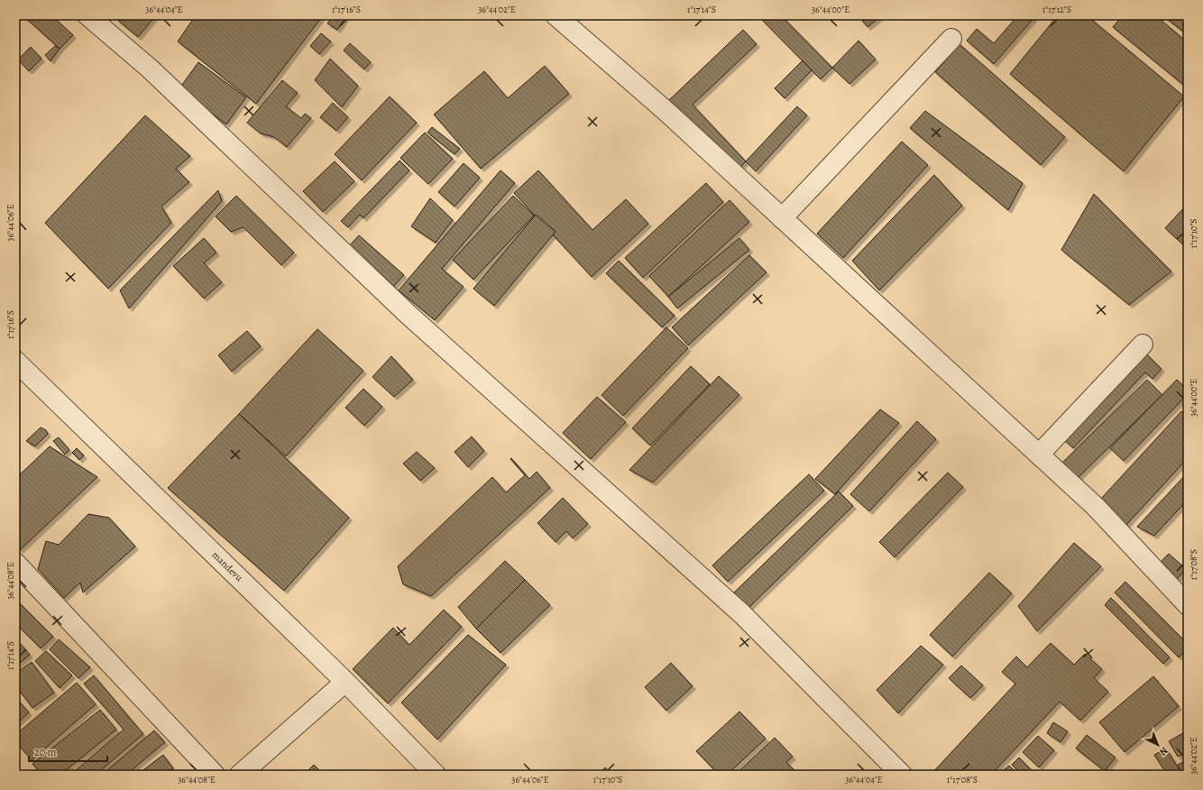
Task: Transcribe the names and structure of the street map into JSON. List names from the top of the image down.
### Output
{
  "streets": {
    "street": ["mandevu"]
  },
  "scale_bar": "20 m",
  "north": "bottom right",
  "coordinates": [
    "36°44'04\"E",
    "1°17'16\"S",
    "36°44'02\"E",
    "1°17'14\"S",
    "36°44'00\"E",
    "1°17'12\"S",
    "36°44'06\"E",
    "1°17'10\"S",
    "1°17'08\"S",
    "36°44'08\"E"
  ]
}
